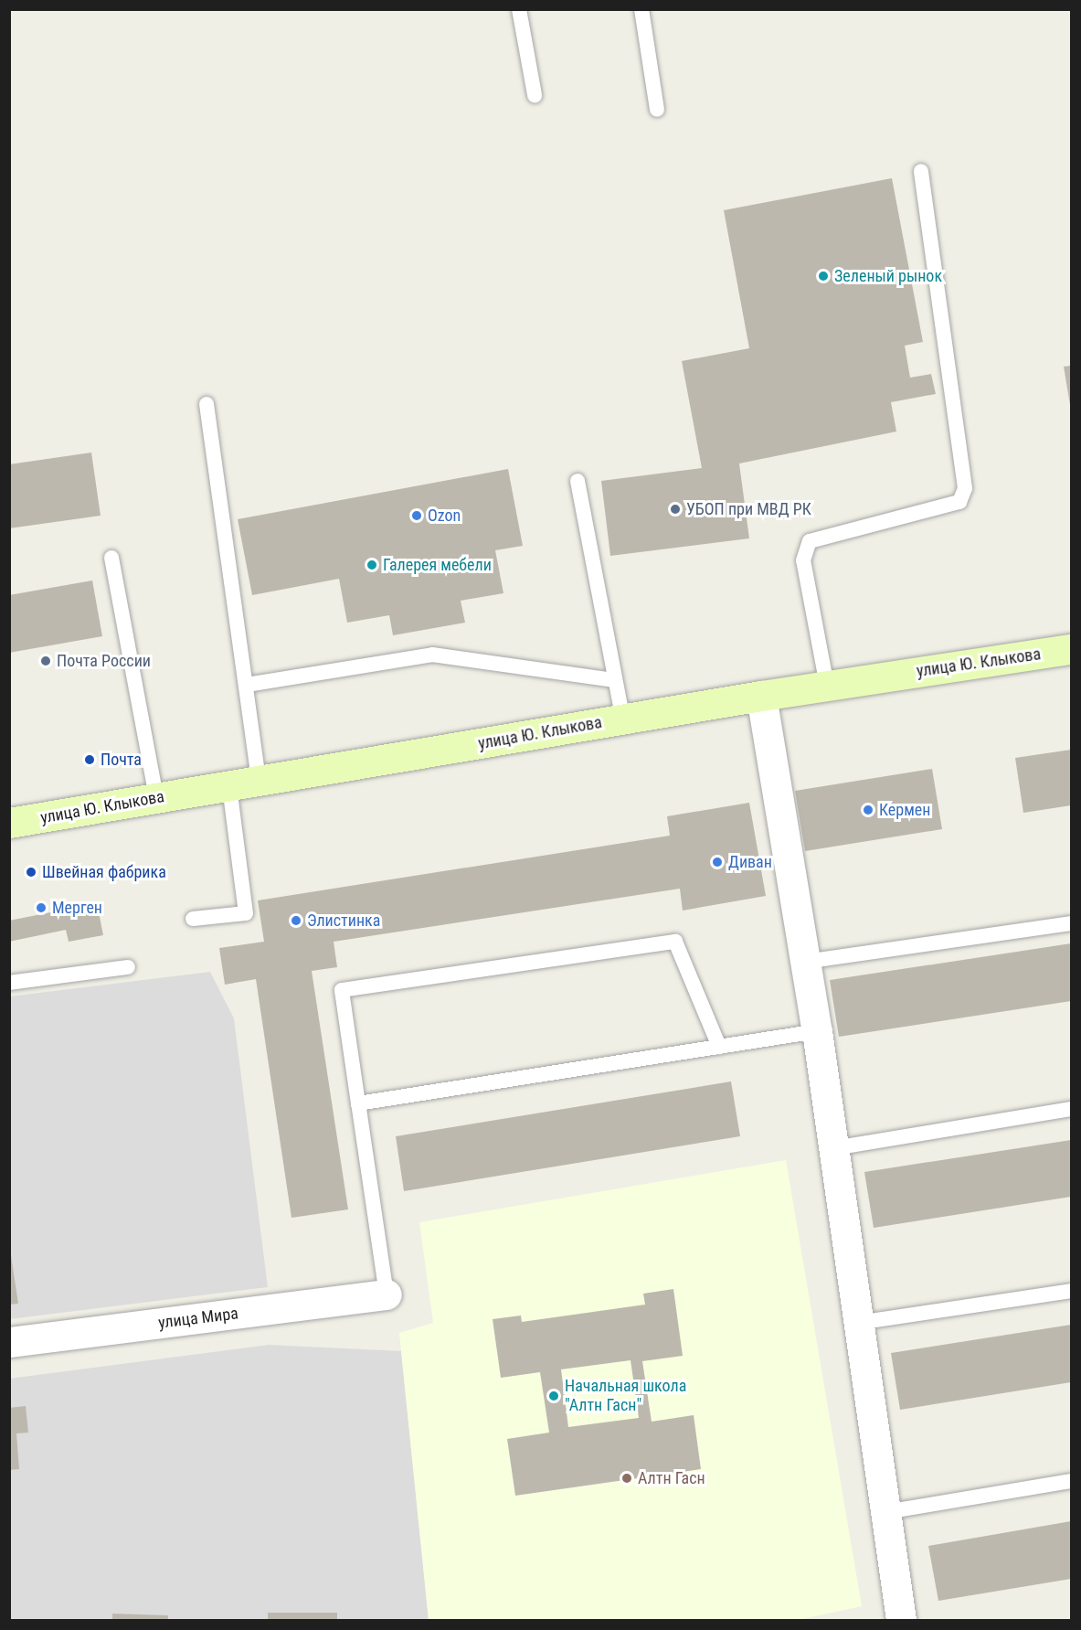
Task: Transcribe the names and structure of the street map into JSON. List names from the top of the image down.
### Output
{
  "streets": {
    "main road": ["улица Ю. Клыкова"],
    "street": ["улица Мира"]
  },
  "places": [
    "Зеленый рынок",
    "УБОП при МВД РК",
    "Ozon",
    "Галерея мебели",
    "Почта России",
    "Почта",
    "Кермен",
    "Диван",
    "Швейная фабрика",
    "Мерген",
    "Элистинка",
    "Начальная школа \"Алтн Гасн\"",
    "Алтн Гасн"
  ]
}
